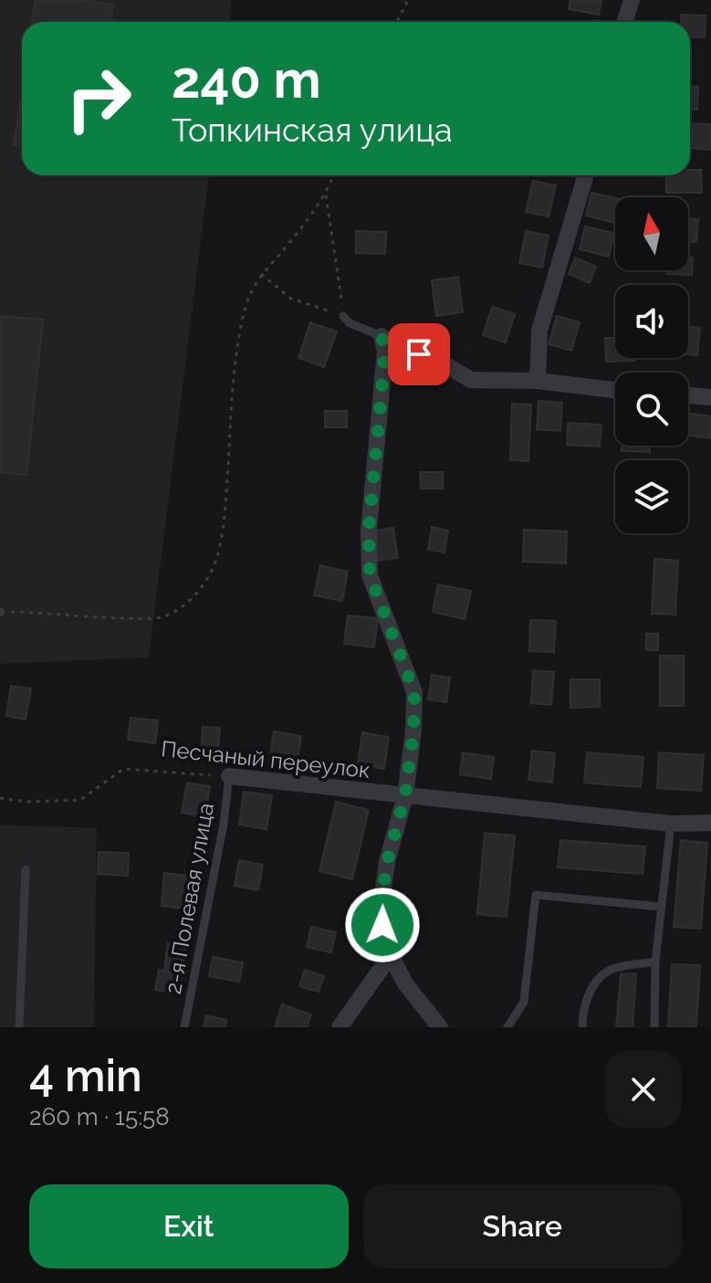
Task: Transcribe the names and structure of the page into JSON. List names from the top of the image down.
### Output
{
  "streets": {
    "street": ["Песчаный переулок"],
    "lane": ["2-я Полевая улица"]
  },
  "crossings": [
    ["Песчаный переулок", "2-я Полевая улица"]
  ],
  "north": "top",
  "page": {
    "turn": ["240 m", "Топкинская улица"],
    "heading": ["4 min", "260 m · 15:58"],
    "buttons": ["Exit", "Share"]
  }
}
